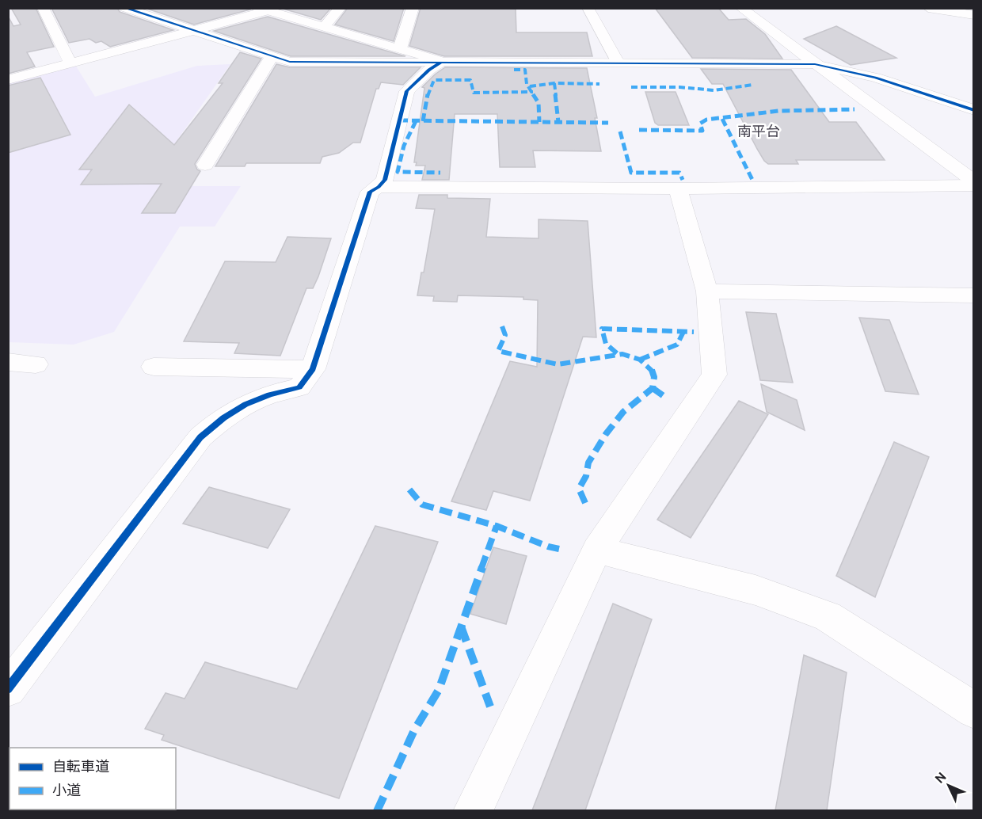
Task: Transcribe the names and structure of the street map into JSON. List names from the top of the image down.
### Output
{
  "districts": ["南平台"],
  "legend": ["自転車道", "小道"],
  "north": "top left"
}
